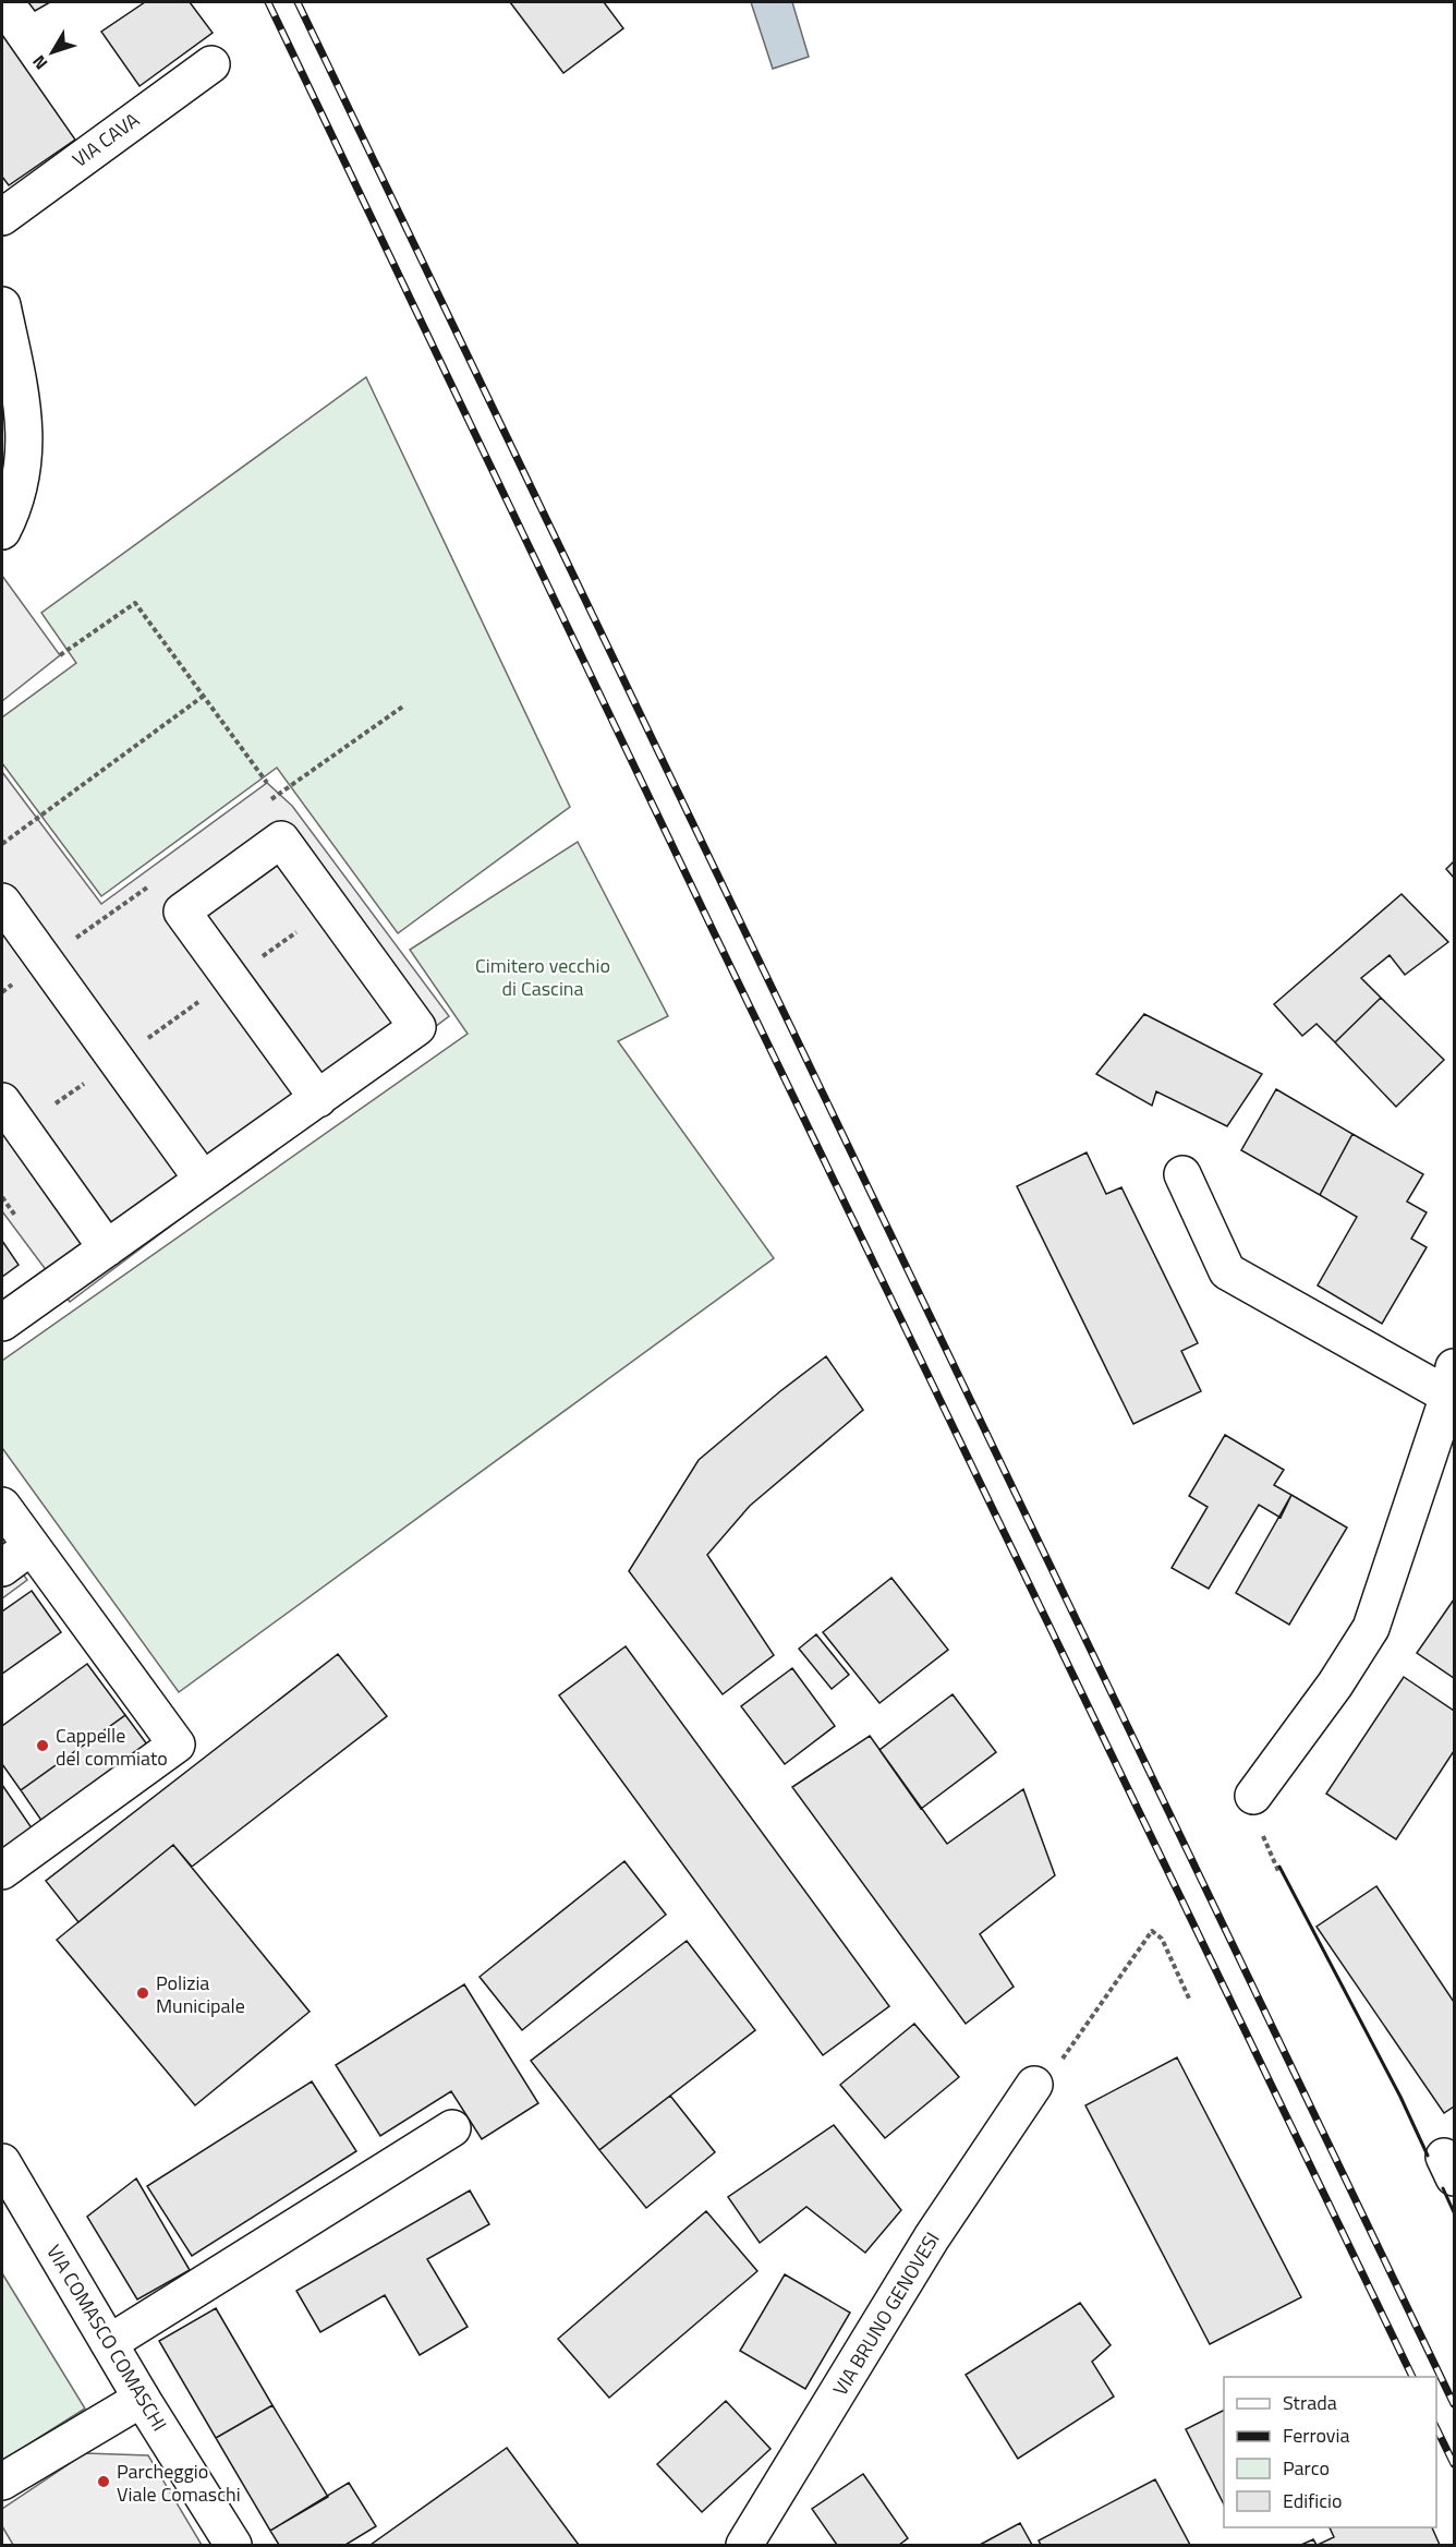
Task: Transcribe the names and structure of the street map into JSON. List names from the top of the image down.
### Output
{
  "streets": {
    "street": ["VIA CAVA", "VIA BRUNO GENOVESI", "VIA COMASCO COMASCHI"]
  },
  "parks": ["Cimitero vecchio di Cascina"],
  "places": ["Cappelle del commiato", "Polizia Municipale", "Parcheggio Viale Comaschi"],
  "legend": [
    "Strada",
    "Ferrovia",
    "Parco",
    "Edificio"
  ],
  "north": "bottom left"
}
